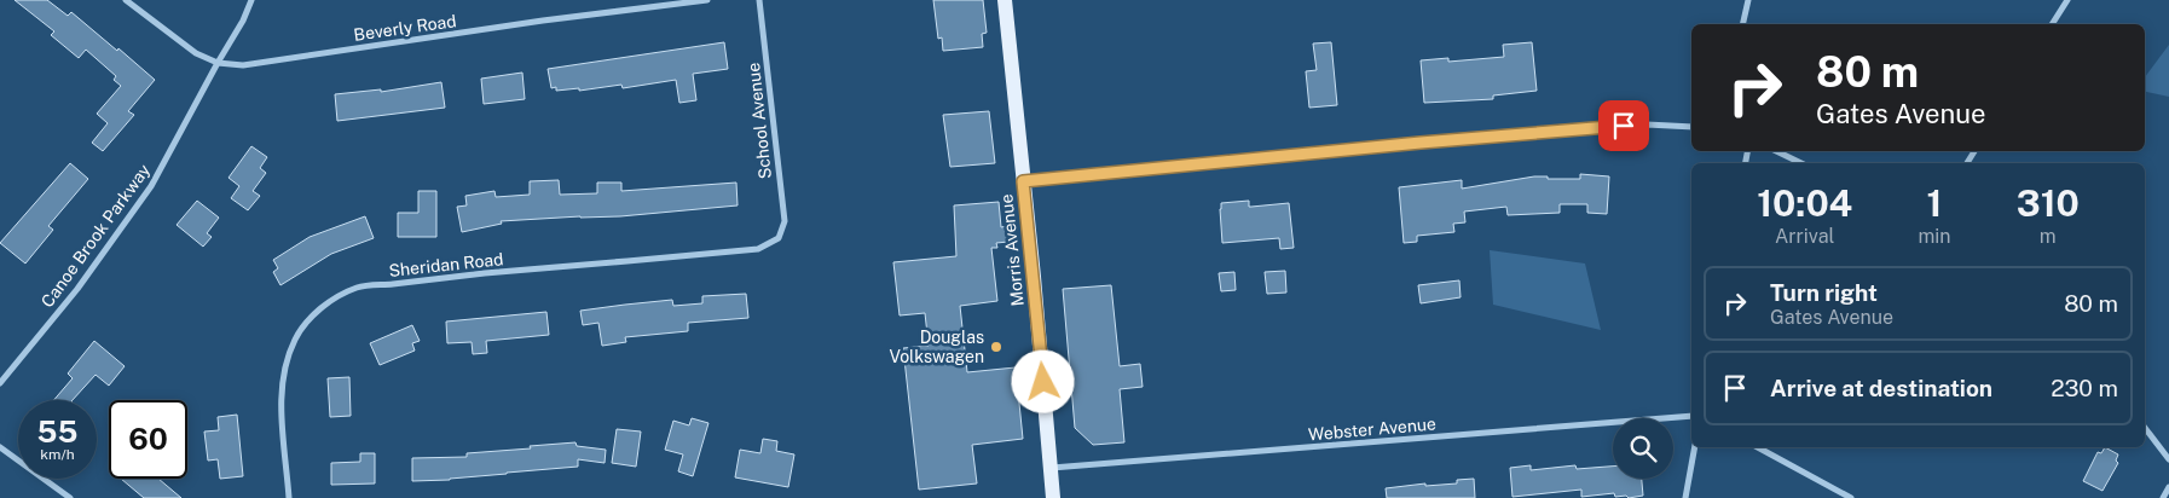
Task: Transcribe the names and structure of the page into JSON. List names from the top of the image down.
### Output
{
  "streets": {
    "main road": ["Morris Avenue"],
    "street": [
      "Beverly Road",
      "School Avenue",
      "Canoe Brook Parkway",
      "Sheridan Road",
      "Webster Avenue"
    ]
  },
  "crossings": [
    ["Beverly Road", "Canoe Brook Parkway"],
    ["School Avenue", "Sheridan Road"],
    ["Morris Avenue", "Webster Avenue"]
  ],
  "places": ["Douglas Volkswagen"],
  "page": {
    "turn": ["80 m", "Gates Avenue"],
    "eta": [
      "10:04",
      "Arrival",
      "1",
      "min",
      "310",
      "m"
    ],
    "list": [
      {
        "name": "Turn right",
        "note": "Gates Avenue",
        "value": "80 m"
      },
      {
        "name": "Arrive at destination",
        "value": "230 m"
      }
    ],
    "speed": "55 km/h",
    "limit": "60"
  }
}
